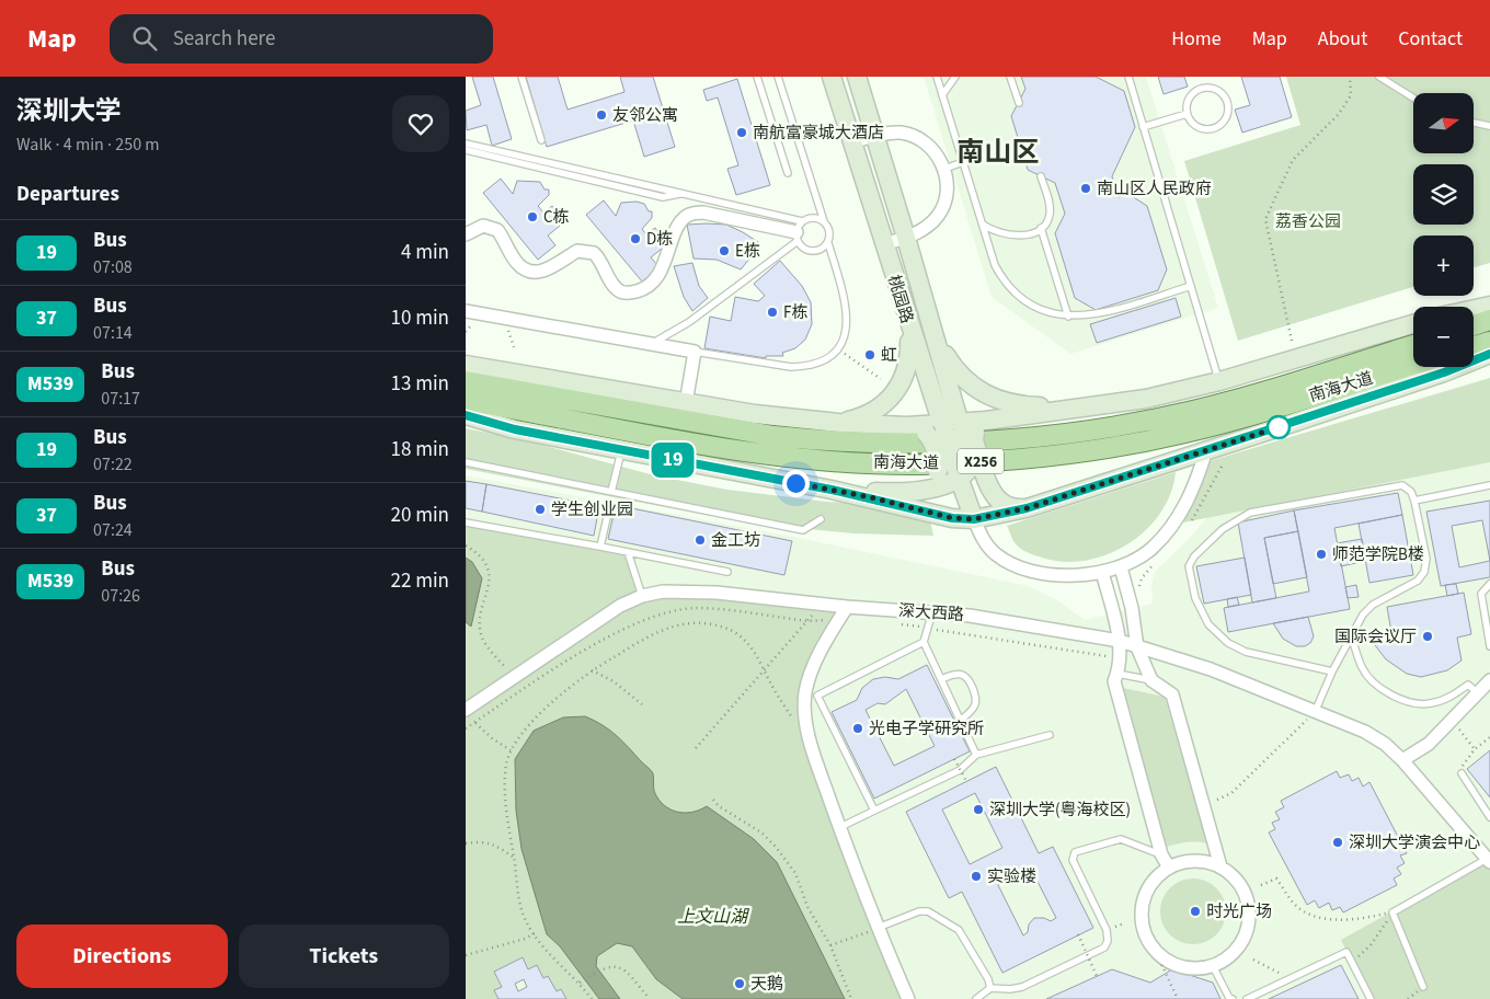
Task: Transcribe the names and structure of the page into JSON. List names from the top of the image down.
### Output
{
  "streets": {
    "main road": ["桃园路", "南海大道", "X256"],
    "street": ["深大西路"]
  },
  "districts": ["南山区"],
  "water": ["上文山湖"],
  "parks": ["荔香公园"],
  "places": [
    "友邻公寓",
    "南航富豪城大酒店",
    "南山区人民政府",
    "C栋",
    "D栋",
    "E栋",
    "F栋",
    "虹",
    "学生创业园",
    "金工坊",
    "师范学院B楼",
    "国际会议厅",
    "光电子学研究所",
    "深圳大学(粤海校区)",
    "深圳大学演会中心",
    "实验楼",
    "时光广场",
    "天鹅"
  ],
  "lines": ["bus line 19"],
  "north": "right",
  "page": {
    "header": "Map",
    "search": "Search here",
    "nav": [
      "Home",
      "Map",
      "About",
      "Contact"
    ],
    "heading": [
      ["深圳大学", "Walk · 4 min · 250 m"],
      "Departures"
    ],
    "on_map": "19",
    "map_buttons": ["+", "−"],
    "list": [
      {
        "mark": "19",
        "name": "Bus",
        "note": "07:08",
        "value": "4 min"
      },
      {
        "mark": "37",
        "name": "Bus",
        "note": "07:14",
        "value": "10 min"
      },
      {
        "mark": "M539",
        "name": "Bus",
        "note": "07:17",
        "value": "13 min"
      },
      {
        "mark": "19",
        "name": "Bus",
        "note": "07:22",
        "value": "18 min"
      },
      {
        "mark": "37",
        "name": "Bus",
        "note": "07:24",
        "value": "20 min"
      },
      {
        "mark": "M539",
        "name": "Bus",
        "note": "07:26",
        "value": "22 min"
      }
    ],
    "buttons": ["Directions", "Tickets"]
  }
}
